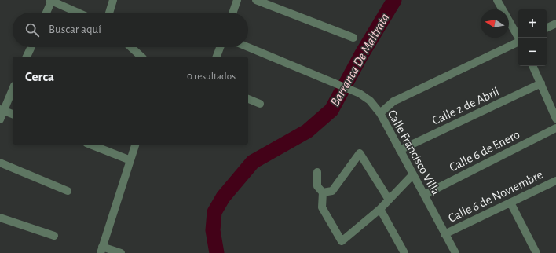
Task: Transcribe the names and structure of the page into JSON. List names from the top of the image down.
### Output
{
  "streets": {
    "street": [
      "Calle 2 de Abril",
      "Calle 6 de Enero",
      "Calle Francisco Villa",
      "Calle 6 de Noviembre"
    ]
  },
  "crossings": [
    ["Calle 2 de Abril", "Calle Francisco Villa"],
    ["Calle 6 de Enero", "Calle Francisco Villa"],
    ["Calle Francisco Villa", "Calle 6 de Noviembre"]
  ],
  "water": ["Barranca De Maltrata"],
  "north": "left",
  "page": {
    "map_buttons": ["+", "−"],
    "search": "Buscar aquí",
    "heading": ["Cerca", "0 resultados"]
  }
}
